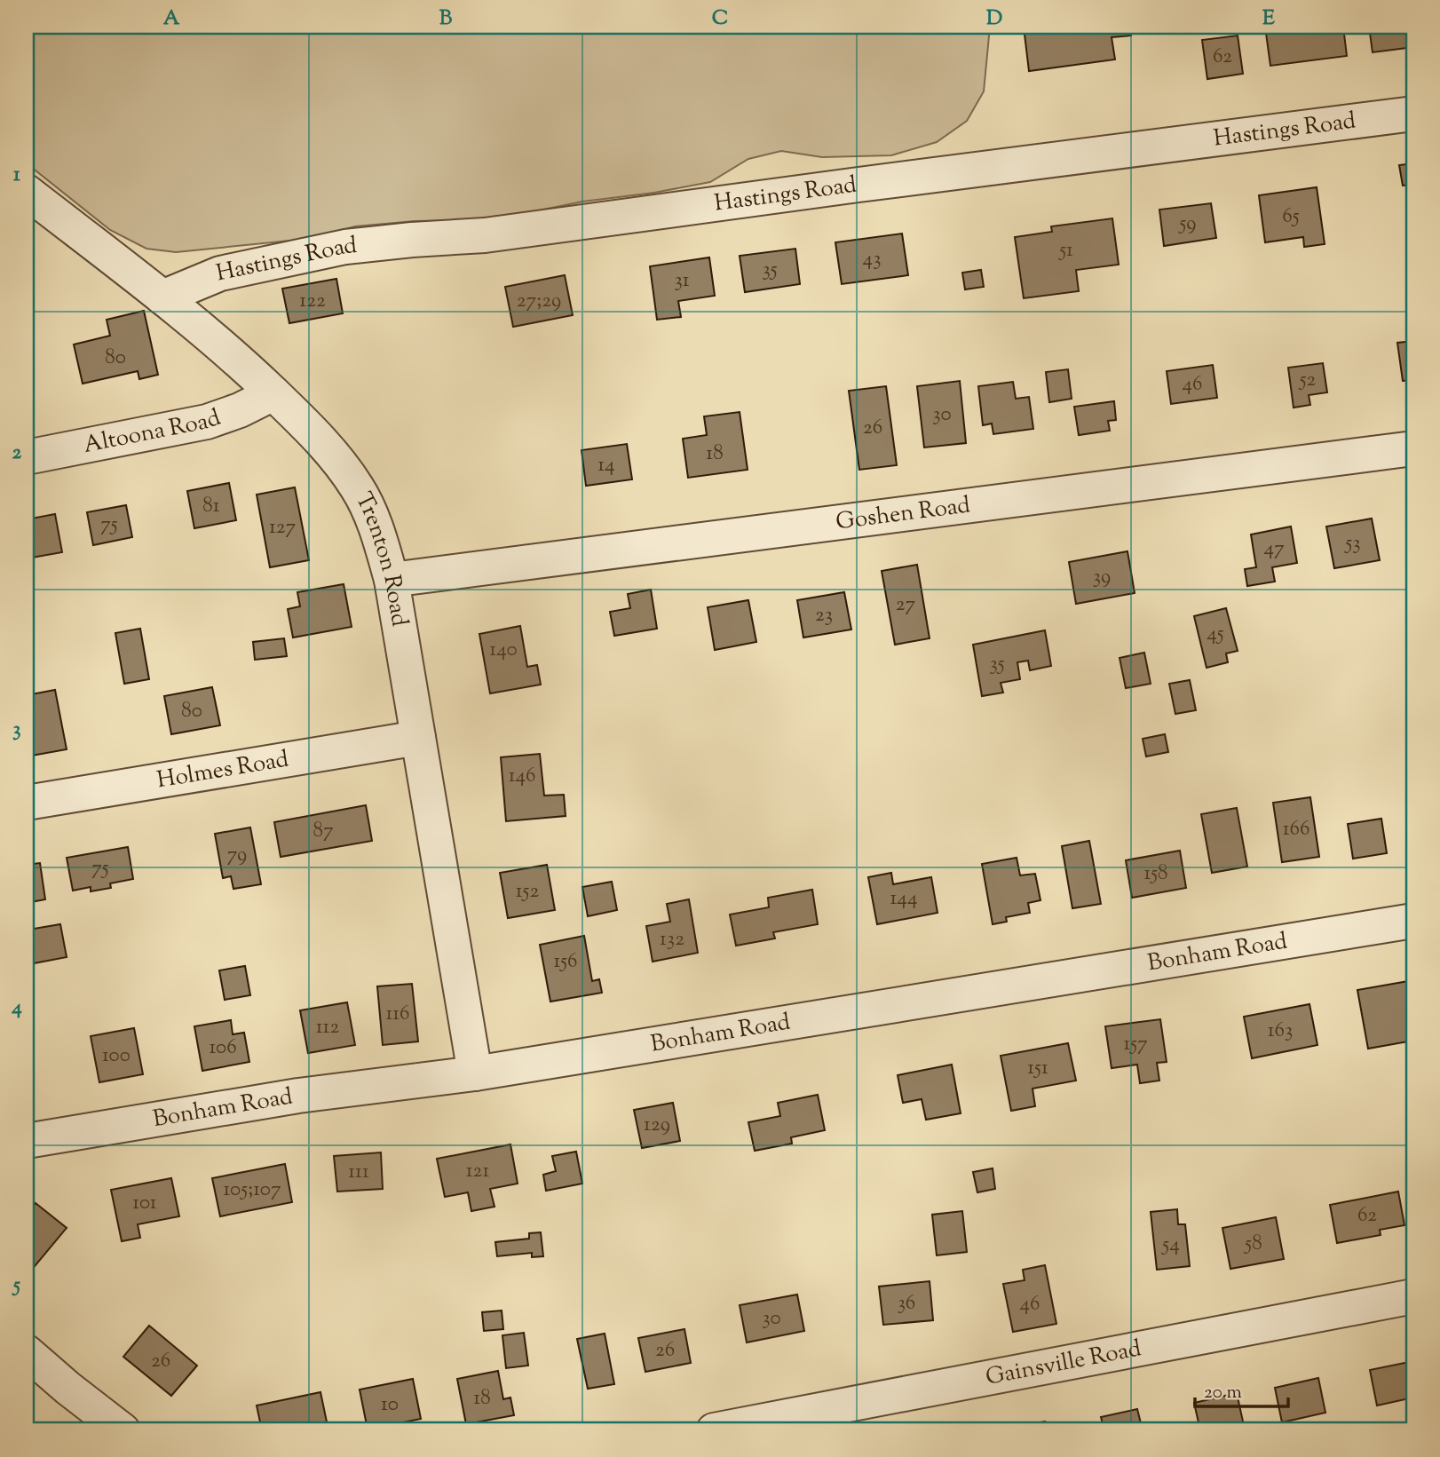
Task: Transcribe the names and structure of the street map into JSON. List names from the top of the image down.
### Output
{
  "streets": {
    "street": [
      "Hastings Road",
      "Altoona Road",
      "Goshen Road",
      "Trenton Road",
      "Holmes Road",
      "Bonham Road",
      "Gainsville Road"
    ]
  },
  "crossings": [
    ["Hastings Road", "Trenton Road"],
    ["Altoona Road", "Trenton Road"],
    ["Goshen Road", "Trenton Road"],
    ["Trenton Road", "Holmes Road"],
    ["Trenton Road", "Bonham Road"]
  ],
  "house_numbers": [
    "62",
    "65",
    "59",
    "51",
    "43",
    "35",
    "31",
    "122",
    "27;29",
    "80",
    "52",
    "46",
    "30",
    "26",
    "18",
    "14",
    "81",
    "75",
    "127",
    "53",
    "47",
    "39",
    "27",
    "23",
    "45",
    "140",
    "35",
    "80",
    "146",
    "166",
    "87",
    "79",
    "75",
    "158",
    "152",
    "144",
    "132",
    "156",
    "116",
    "112",
    "163",
    "157",
    "106",
    "100",
    "151",
    "129",
    "121",
    "111",
    "105;107",
    "101",
    "62",
    "58",
    "54",
    "36",
    "46",
    "30",
    "26",
    "26",
    "18",
    "10"
  ],
  "scale_bar": "20 m",
  "grid": {
    "columns": [
      "A",
      "B",
      "C",
      "D",
      "E"
    ],
    "rows": [
      "1",
      "2",
      "3",
      "4",
      "5"
    ]
  }
}
